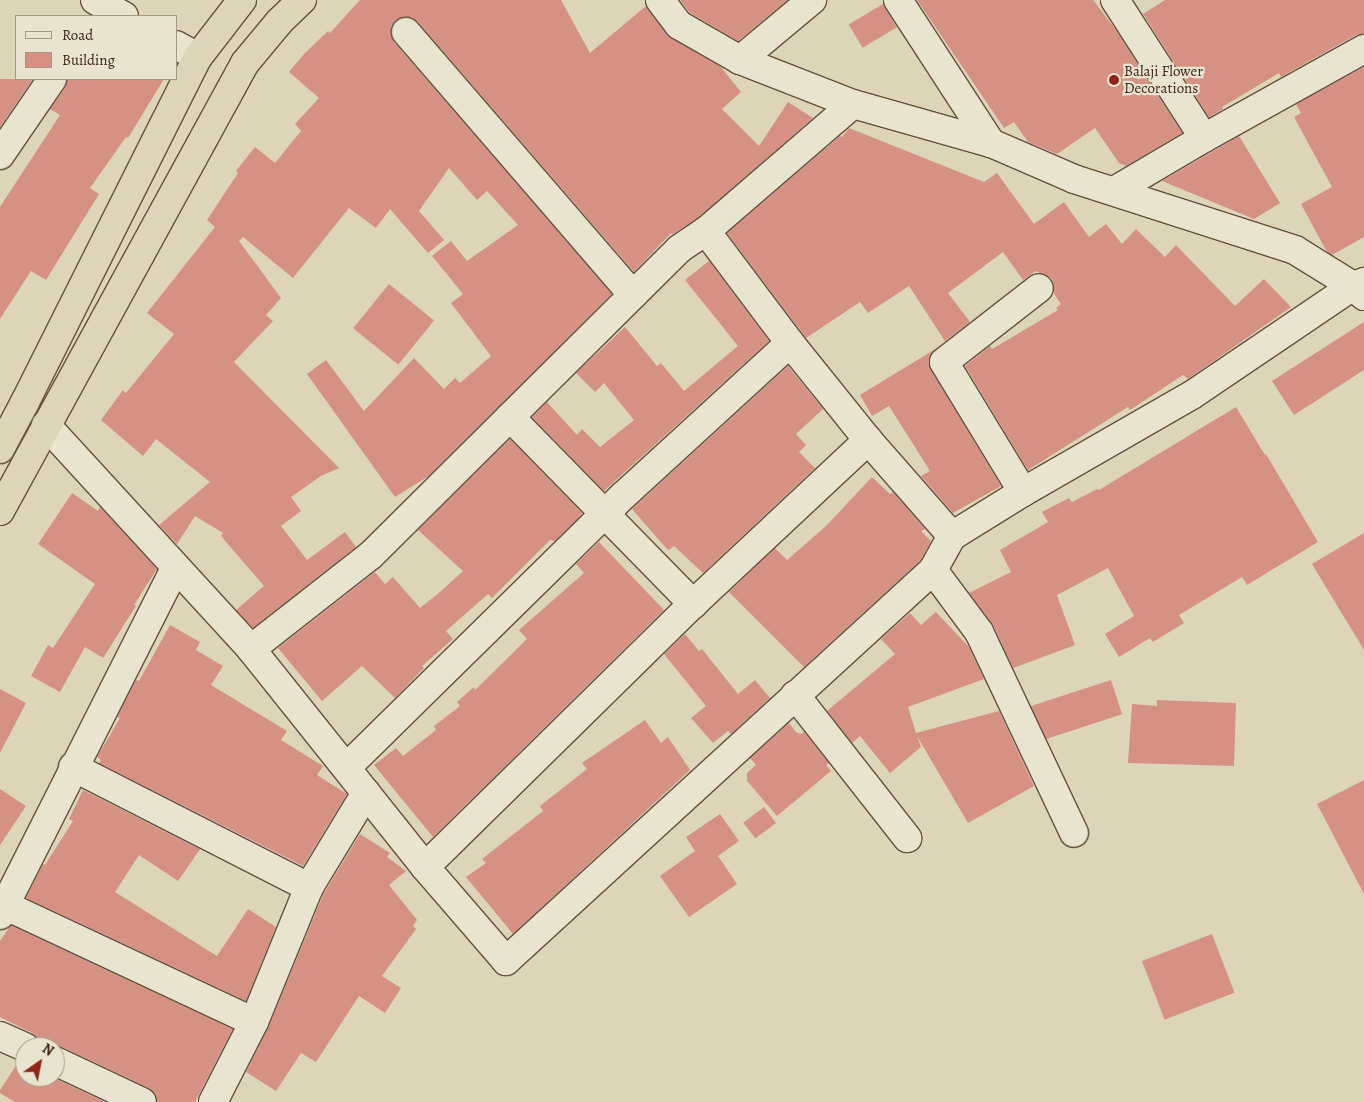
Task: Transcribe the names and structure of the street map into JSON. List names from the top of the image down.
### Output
{
  "places": ["Balaji Flower Decorations"],
  "legend": ["Road", "Building"],
  "north": "top right"
}
